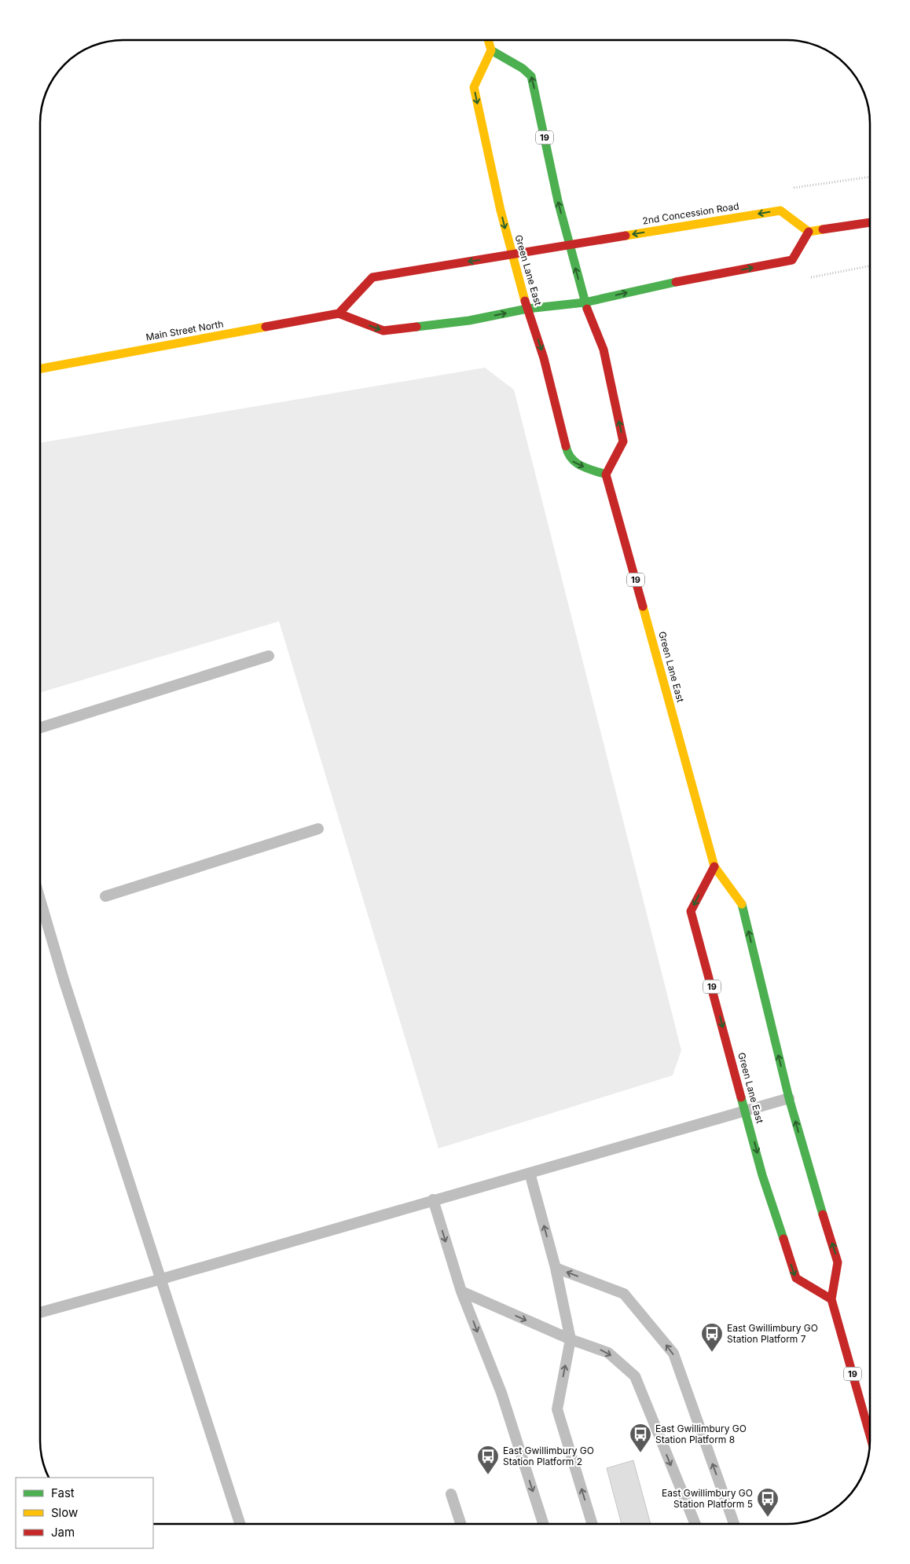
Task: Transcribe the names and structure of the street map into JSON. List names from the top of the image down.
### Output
{
  "streets": {
    "main road": [
      "19",
      "2nd Concession Road",
      "Green Lane East",
      "Main Street North"
    ]
  },
  "crossings": [
    ["19", "2nd Concession Road"],
    ["19", "Green Lane East"],
    ["2nd Concession Road", "Green Lane East"]
  ],
  "places": {
    "bus stop": [
      "East Gwillimbury GO Station Platform 7",
      "East Gwillimbury GO Station Platform 8",
      "East Gwillimbury GO Station Platform 2",
      "East Gwillimbury GO Station Platform 5"
    ]
  },
  "legend": ["Fast", "Slow", "Jam"]
}
